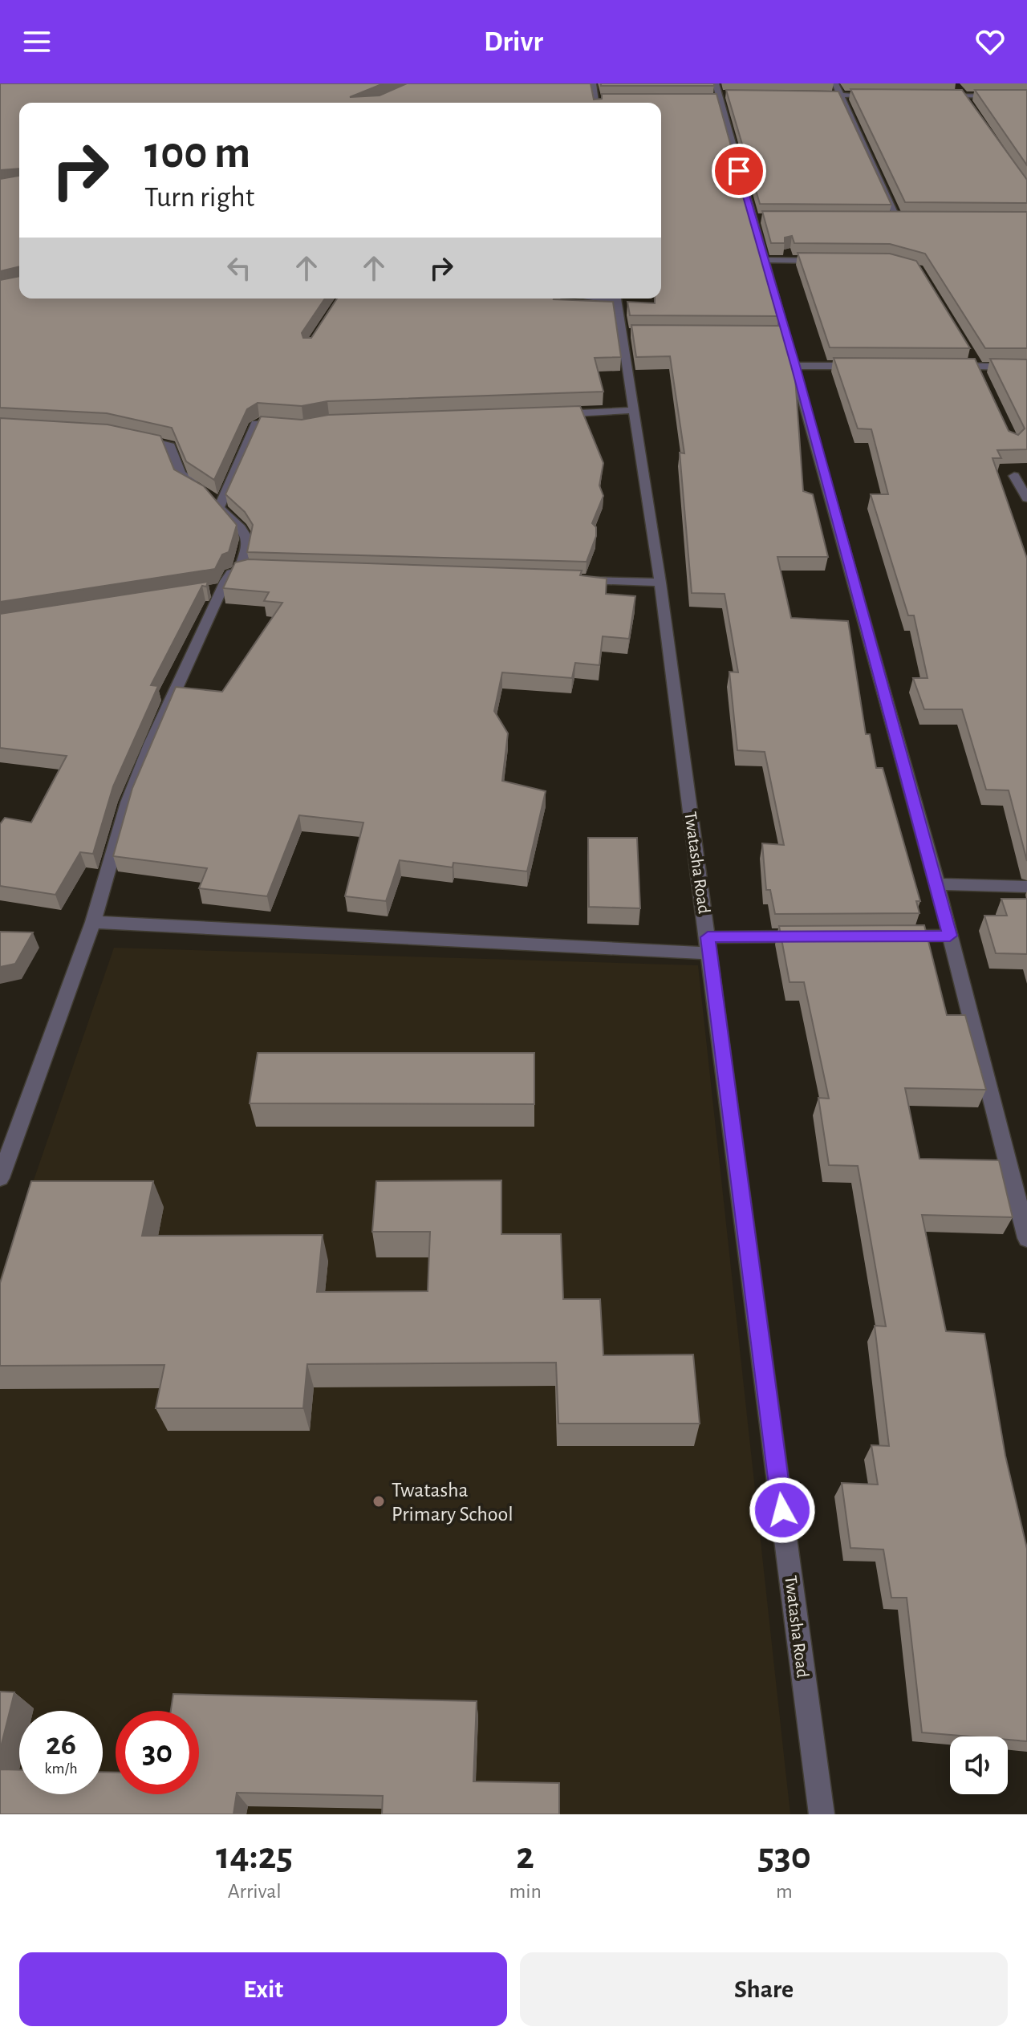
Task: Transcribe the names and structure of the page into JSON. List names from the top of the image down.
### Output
{
  "streets": {
    "street": ["Twatasha Road"]
  },
  "places": ["Twatasha Primary School"],
  "page": {
    "header": "Drivr",
    "turn": ["100 m", "Turn right"],
    "speed": "26 km/h",
    "limit": "30",
    "eta": [
      "14:25",
      "Arrival",
      "2",
      "min",
      "530",
      "m"
    ],
    "buttons": ["Exit", "Share"]
  }
}
